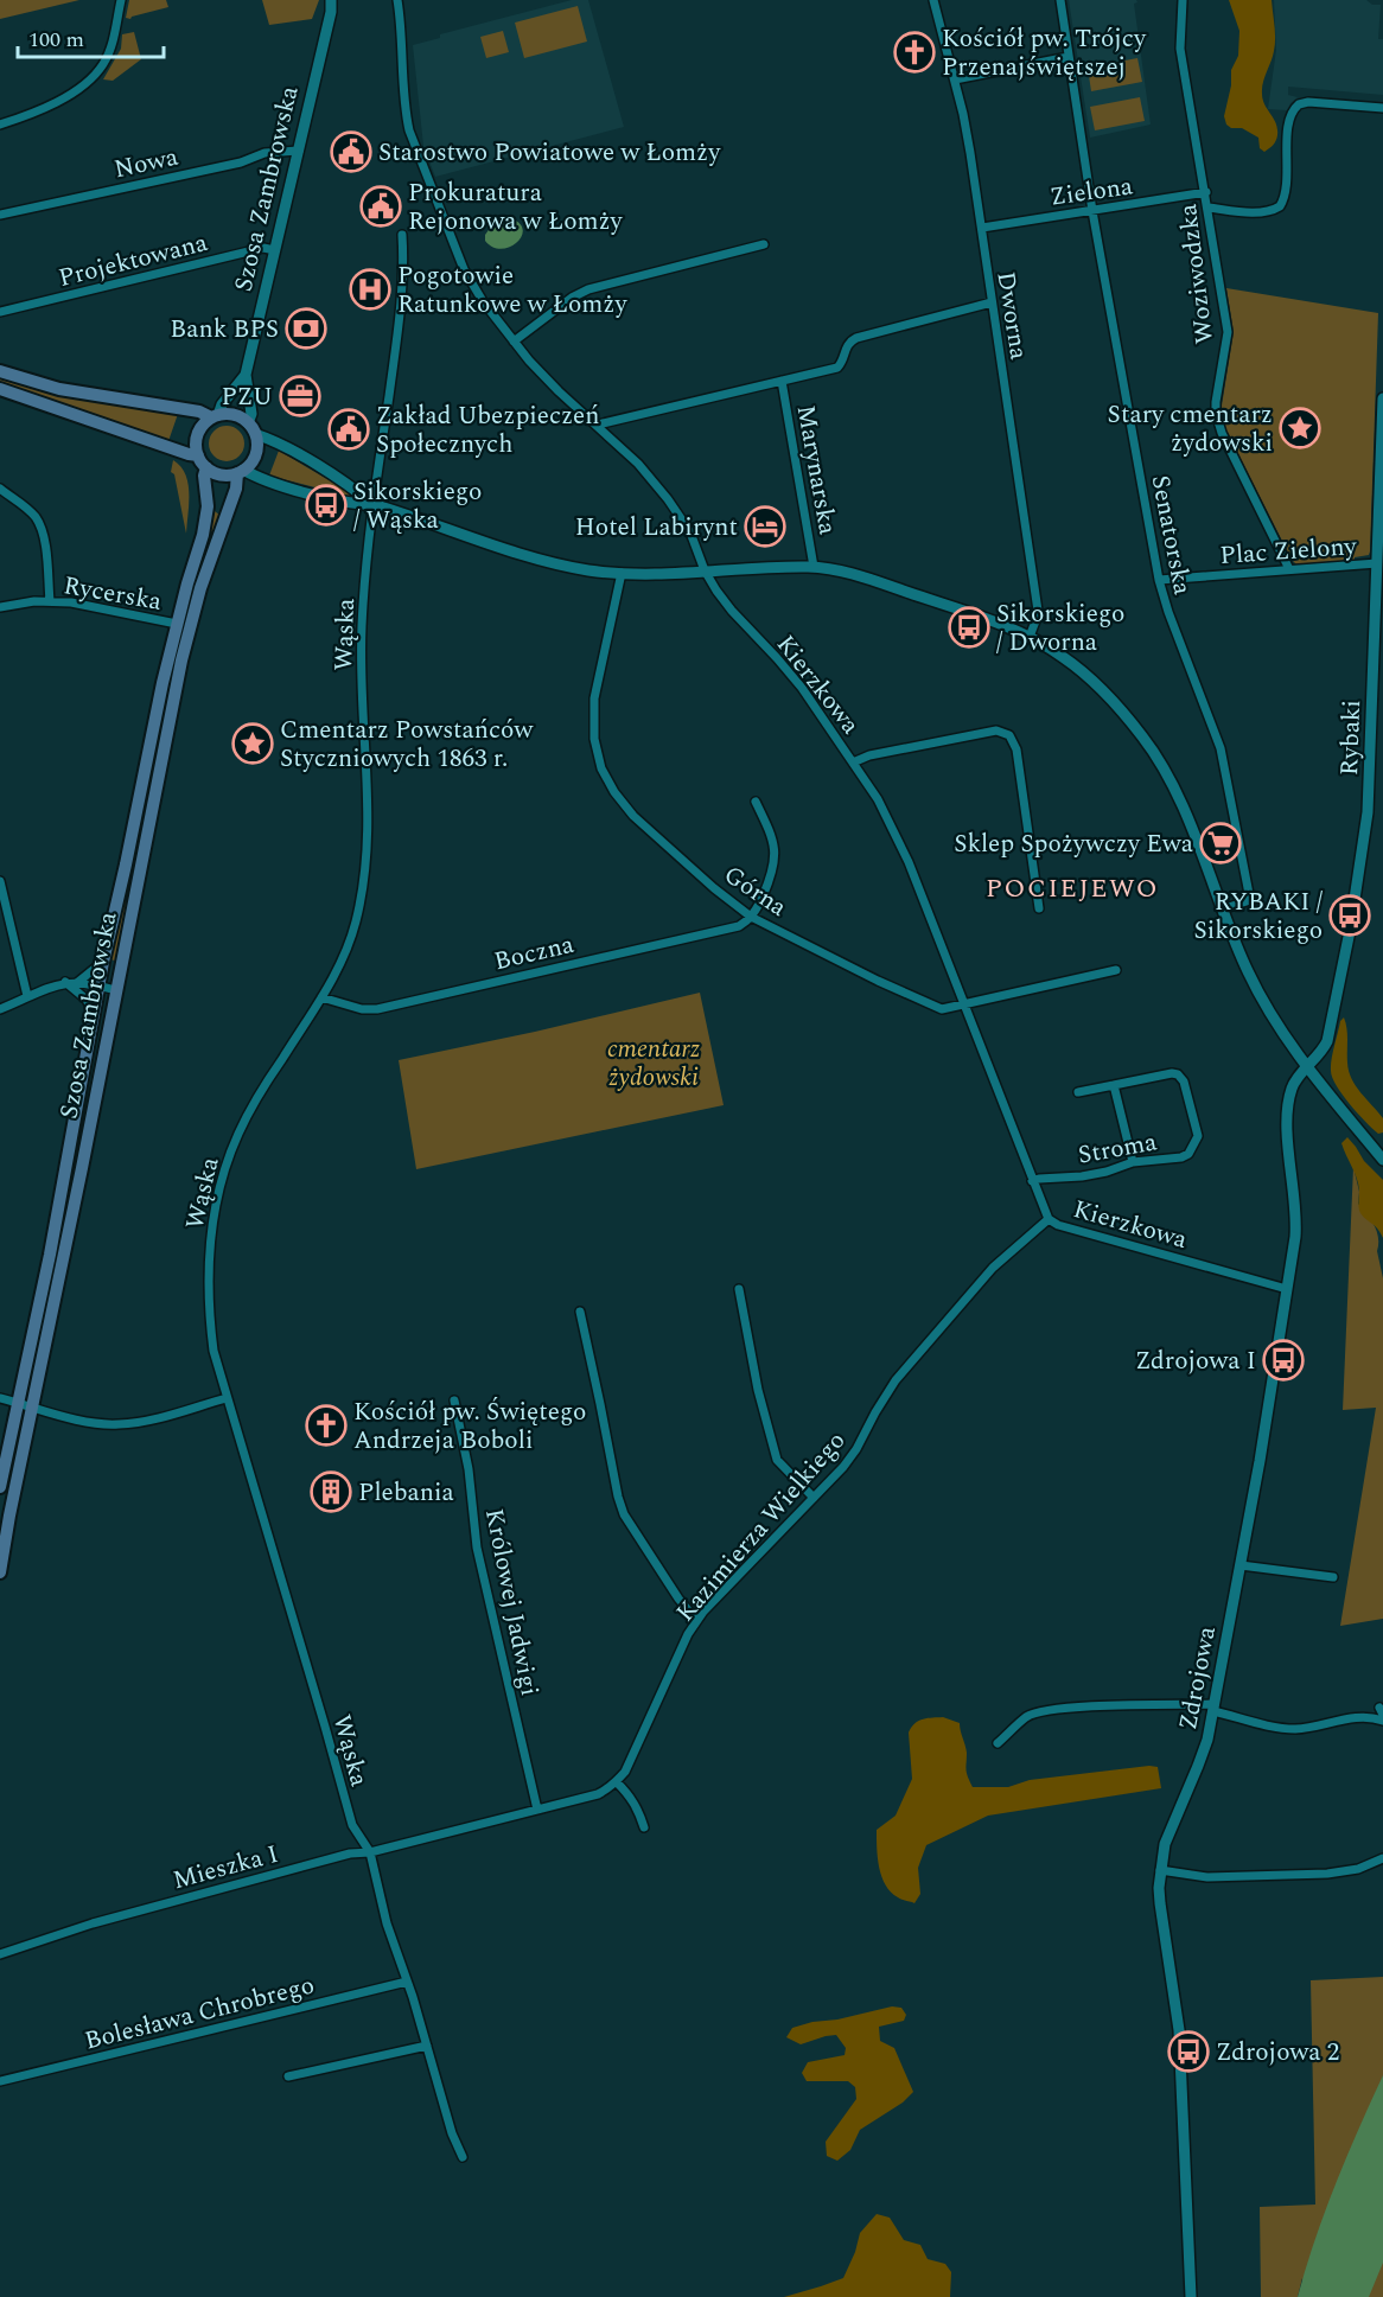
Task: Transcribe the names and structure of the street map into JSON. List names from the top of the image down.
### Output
{
  "streets": {
    "main road": ["Szosa Zambrowska"],
    "street": [
      "Nowa",
      "Zielona",
      "Projektowana",
      "Woziwodzka",
      "Dworna",
      "Marynarska",
      "Senatorska",
      "Plac Zielony",
      "Rycerska",
      "Wąska",
      "Kierzkowa",
      "Rybaki",
      "Górna",
      "Boczna",
      "Stroma",
      "Kazimierza Wielkiego",
      "Królowej Jadwigi",
      "Zdrojowa",
      "Mieszka I",
      "Bolesława Chrobrego"
    ]
  },
  "crossings": [
    ["Nowa", "Szosa Zambrowska"],
    ["Szosa Zambrowska", "Projektowana"],
    ["Szosa Zambrowska", "Rycerska"],
    ["Zielona", "Woziwodzka"],
    ["Zielona", "Dworna"],
    ["Zielona", "Senatorska"],
    ["Woziwodzka", "Plac Zielony"],
    ["Dworna", "Marynarska"],
    ["Marynarska", "Kierzkowa"],
    ["Senatorska", "Plac Zielony"],
    ["Plac Zielony", "Rybaki"],
    ["Wąska", "Boczna"],
    ["Wąska", "Mieszka I"],
    ["Wąska", "Bolesława Chrobrego"],
    ["Kierzkowa", "Górna"],
    ["Kierzkowa", "Stroma"],
    ["Kierzkowa", "Kazimierza Wielkiego"],
    ["Kierzkowa", "Zdrojowa"],
    ["Rybaki", "Zdrojowa"],
    ["Górna", "Boczna"]
  ],
  "districts": ["POCIEJEWO"],
  "parks": ["cmentarz żydowski"],
  "places": {
    "church": ["Kościół pw. Trójcy Przenajświętszej", "Kościół pw. Świętego Andrzeja Boboli"],
    "public building": ["Starostwo Powiatowe w Łomży", "Prokuratura Rejonowa w Łomży", "Zakład Ubezpieczeń Społecznych"],
    "hospital": ["Pogotowie Ratunkowe w Łomży"],
    "bank": ["Bank BPS"],
    "office": ["PZU"],
    "place": ["Stary cmentarz żydowski", "Cmentarz Powstańców Styczniowych 1863 r."],
    "bus stop": [
      "Sikorskiego / Wąska",
      "Sikorskiego / Dworna",
      "RYBAKI / Sikorskiego",
      "Zdrojowa I",
      "Zdrojowa 2"
    ],
    "hotel": ["Hotel Labirynt"],
    "supermarket": ["Sklep Spożywczy Ewa"],
    "building": ["Plebania"]
  },
  "scale_bar": "100 m"
}
